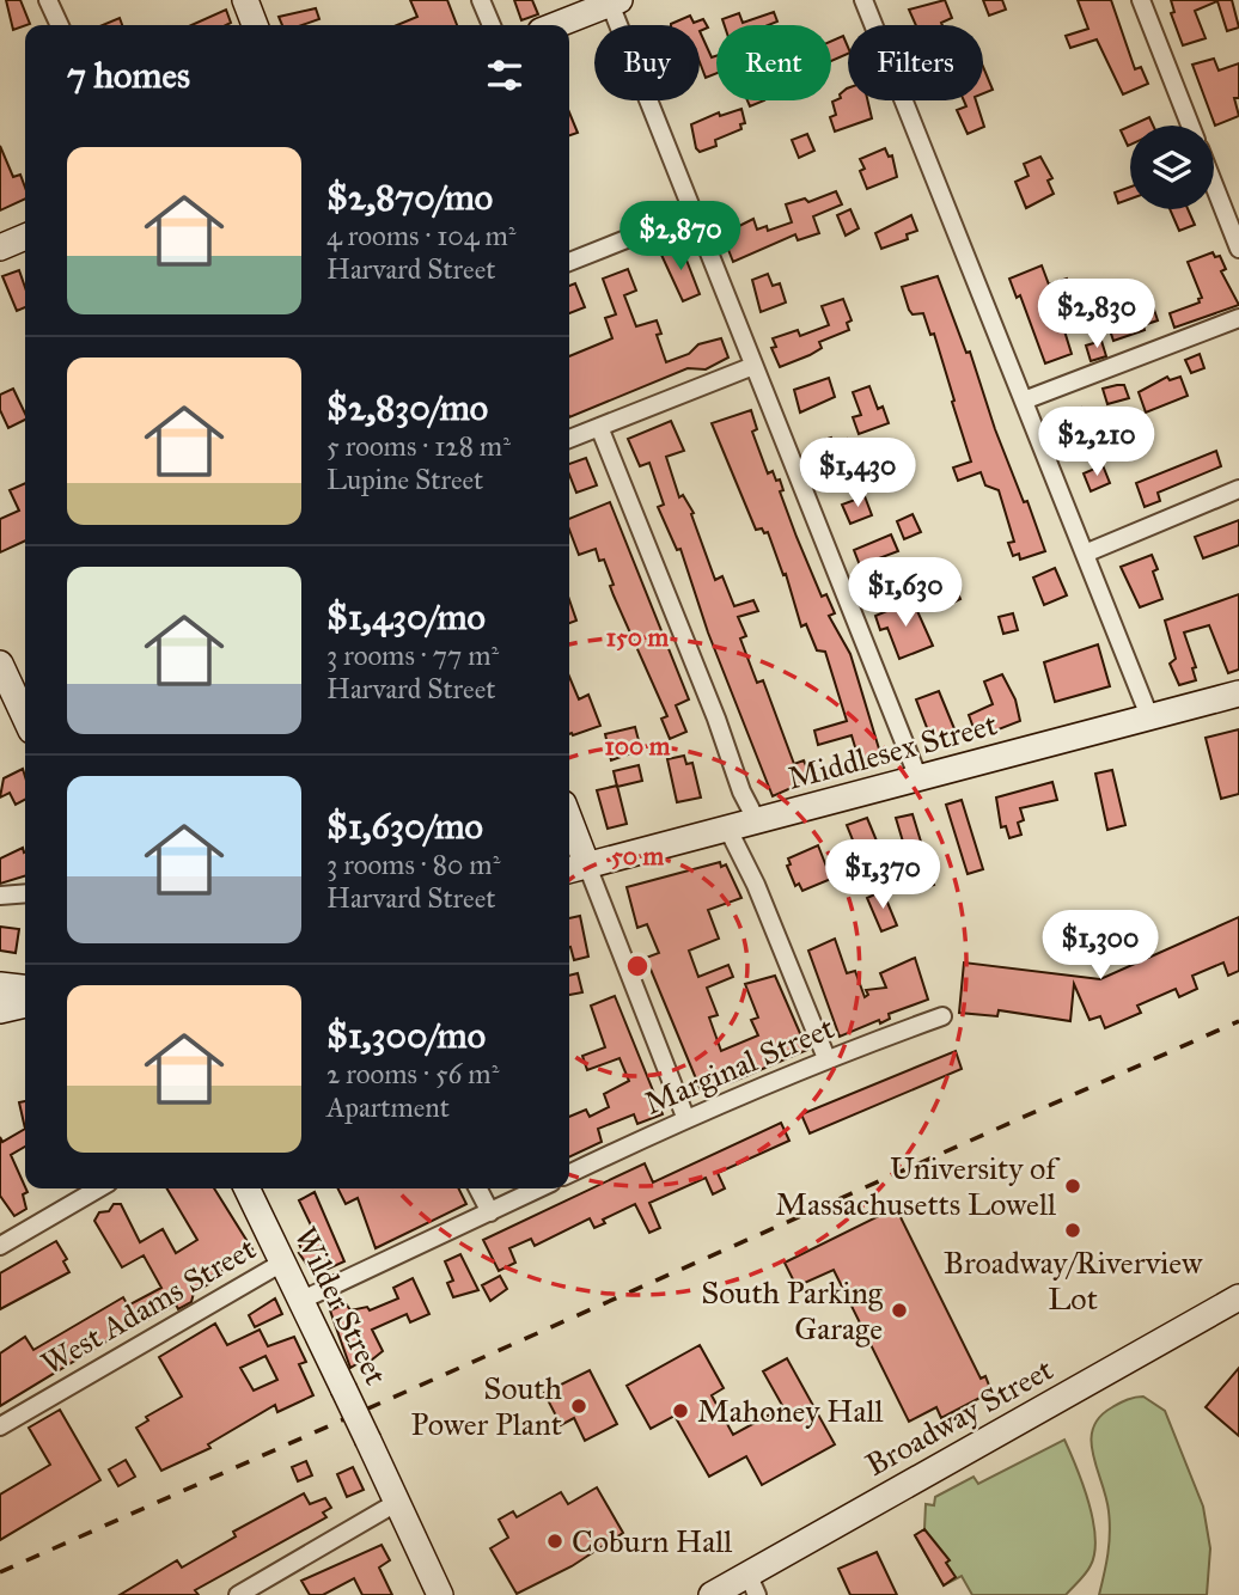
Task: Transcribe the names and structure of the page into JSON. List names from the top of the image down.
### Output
{
  "streets": {
    "main road": ["Middlesex Street", "Wilder Street", "Broadway Street"],
    "street": ["Marginal Street", "West Adams Street"]
  },
  "crossings": [
    ["West Adams Street", "Wilder Street"]
  ],
  "places": [
    "University of Massachusetts Lowell",
    "Broadway/Riverview Lot",
    "South Parking Garage",
    "South Power Plant",
    "Mahoney Hall",
    "Coburn Hall"
  ],
  "page": {
    "chip": ["Buy", "Rent", "Filters"],
    "heading": "7 homes",
    "list": [
      {
        "name": "$2,870/mo",
        "note": "4 rooms · 104 m² · Harvard Street"
      },
      {
        "name": "$2,830/mo",
        "note": "5 rooms · 128 m² · Lupine Street"
      },
      {
        "name": "$1,430/mo",
        "note": "3 rooms · 77 m² · Harvard Street"
      },
      {
        "name": "$1,630/mo",
        "note": "3 rooms · 80 m² · Harvard Street"
      },
      {
        "name": "$1,300/mo",
        "note": "2 rooms · 56 m² · Apartment"
      }
    ],
    "price": [
      "$2,870",
      "$2,830",
      "$2,210",
      "$1,430",
      "$1,630",
      "$1,370",
      "$1,300"
    ]
  },
  "rings": ["150 m", "100 m", "50 m"]
}
